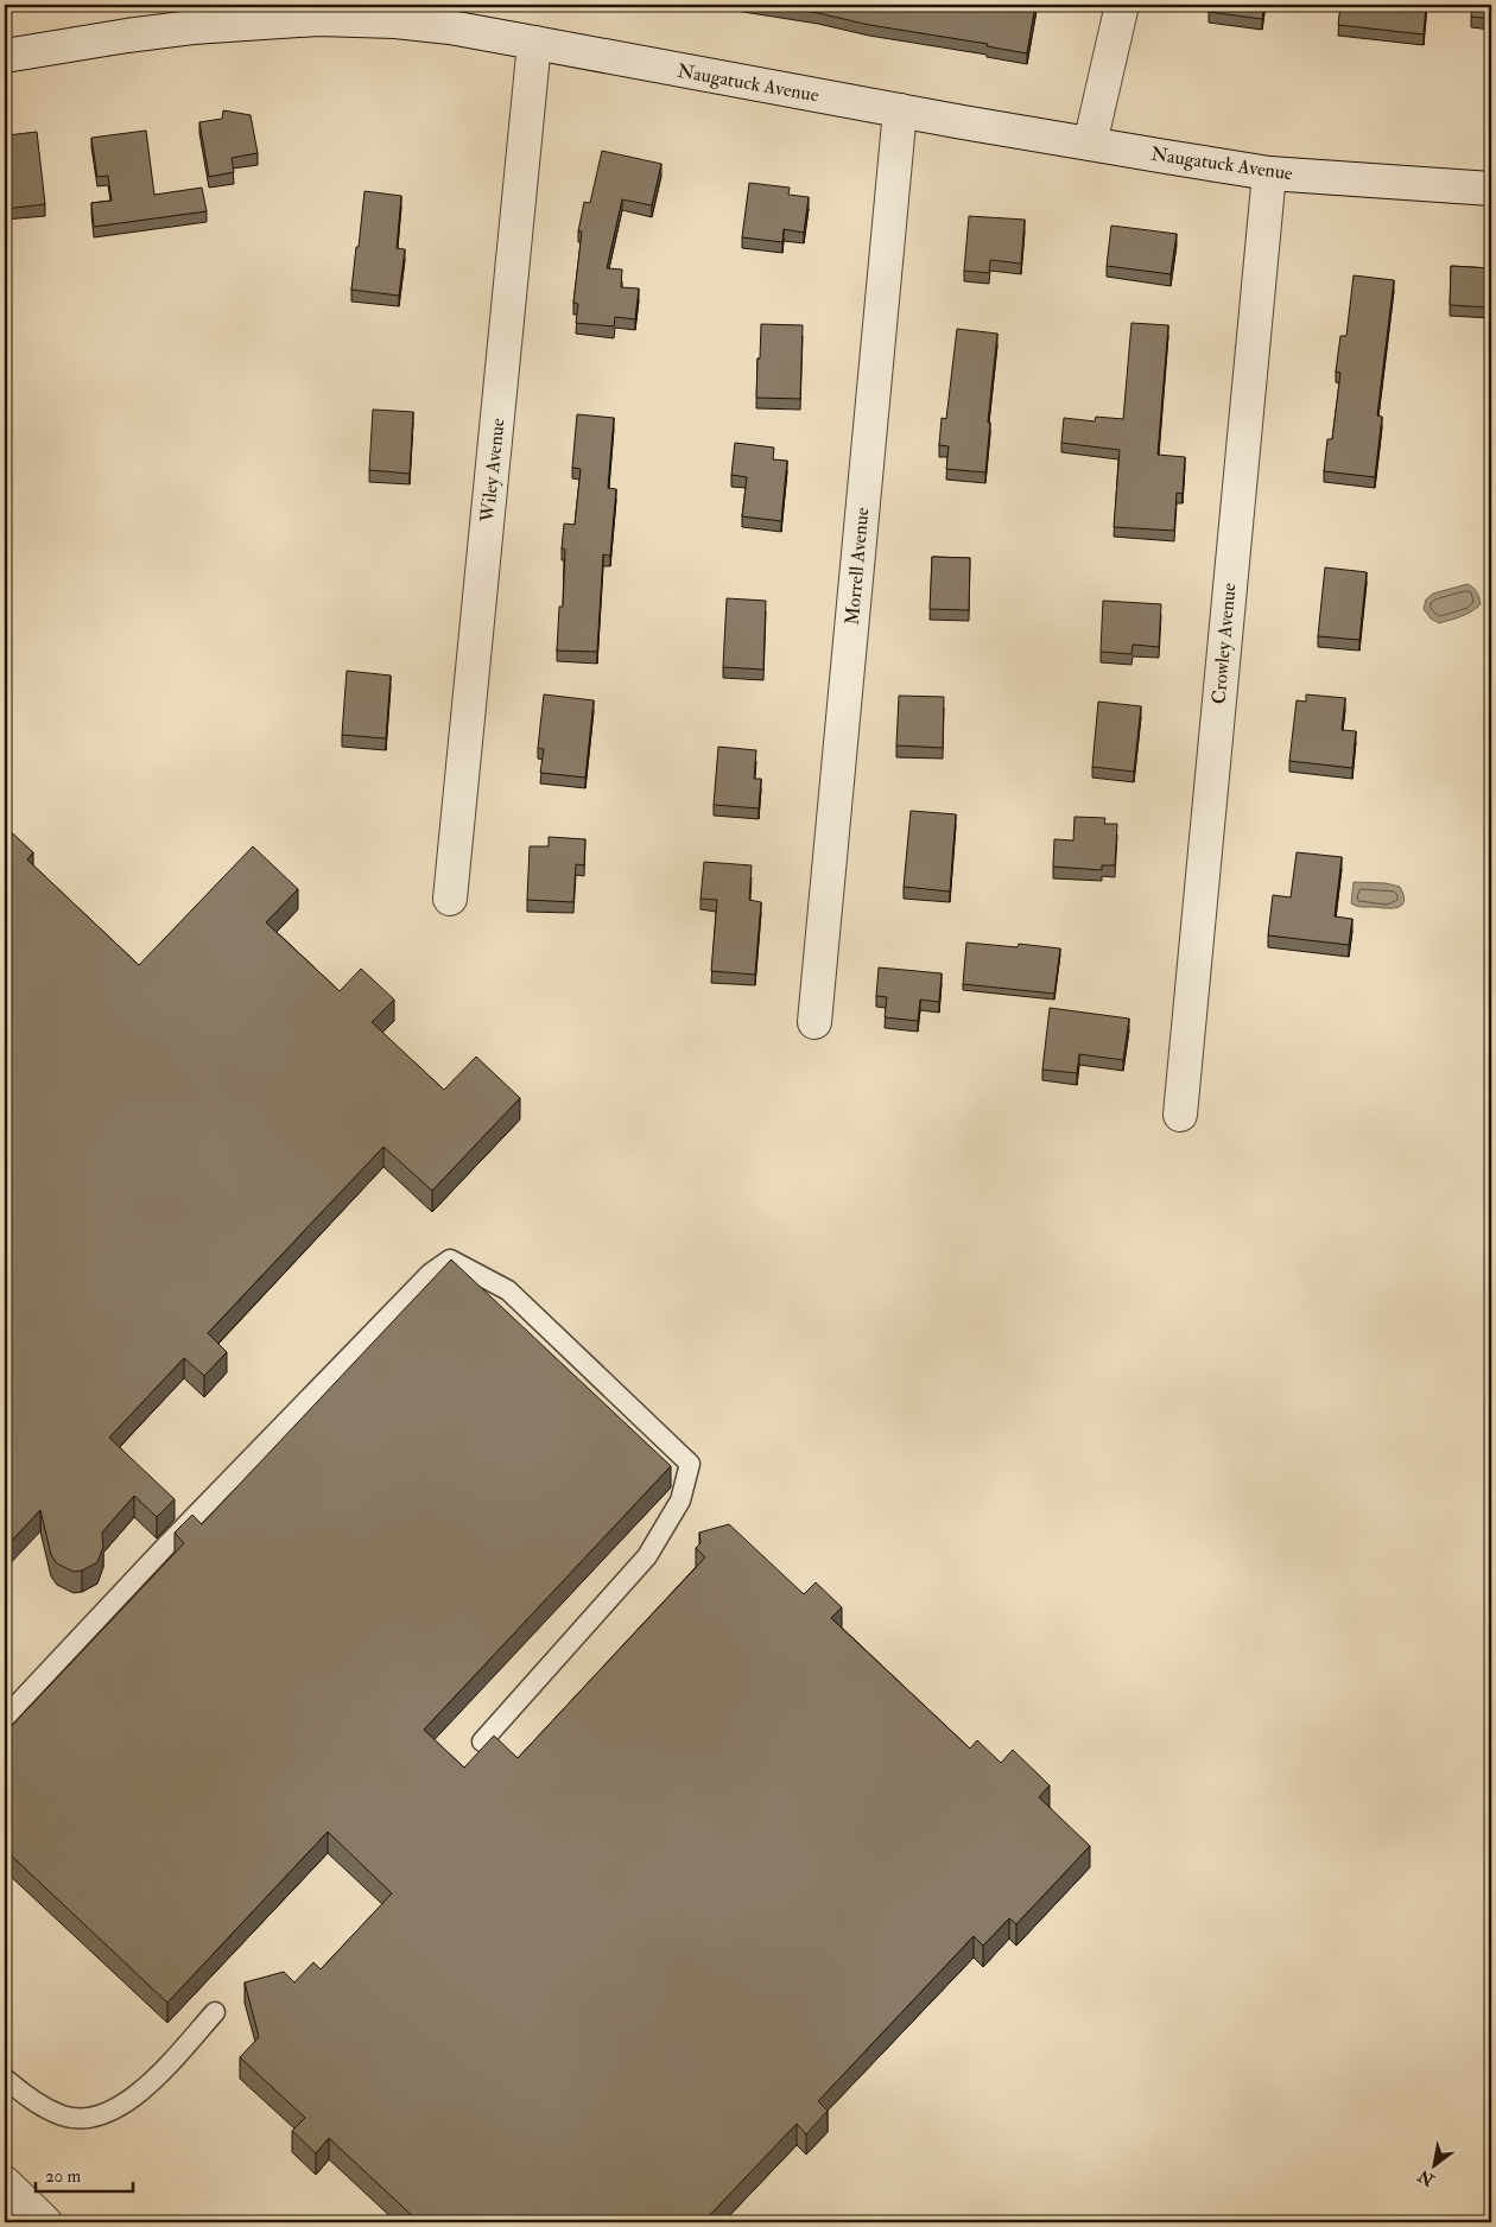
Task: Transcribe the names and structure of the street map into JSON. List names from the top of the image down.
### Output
{
  "streets": {
    "street": [
      "Naugatuck Avenue",
      "Wiley Avenue",
      "Morrell Avenue",
      "Crowley Avenue"
    ]
  },
  "crossings": [
    ["Naugatuck Avenue", "Wiley Avenue"],
    ["Naugatuck Avenue", "Morrell Avenue"],
    ["Naugatuck Avenue", "Crowley Avenue"]
  ],
  "scale_bar": "20 m",
  "north": "bottom left"
}
